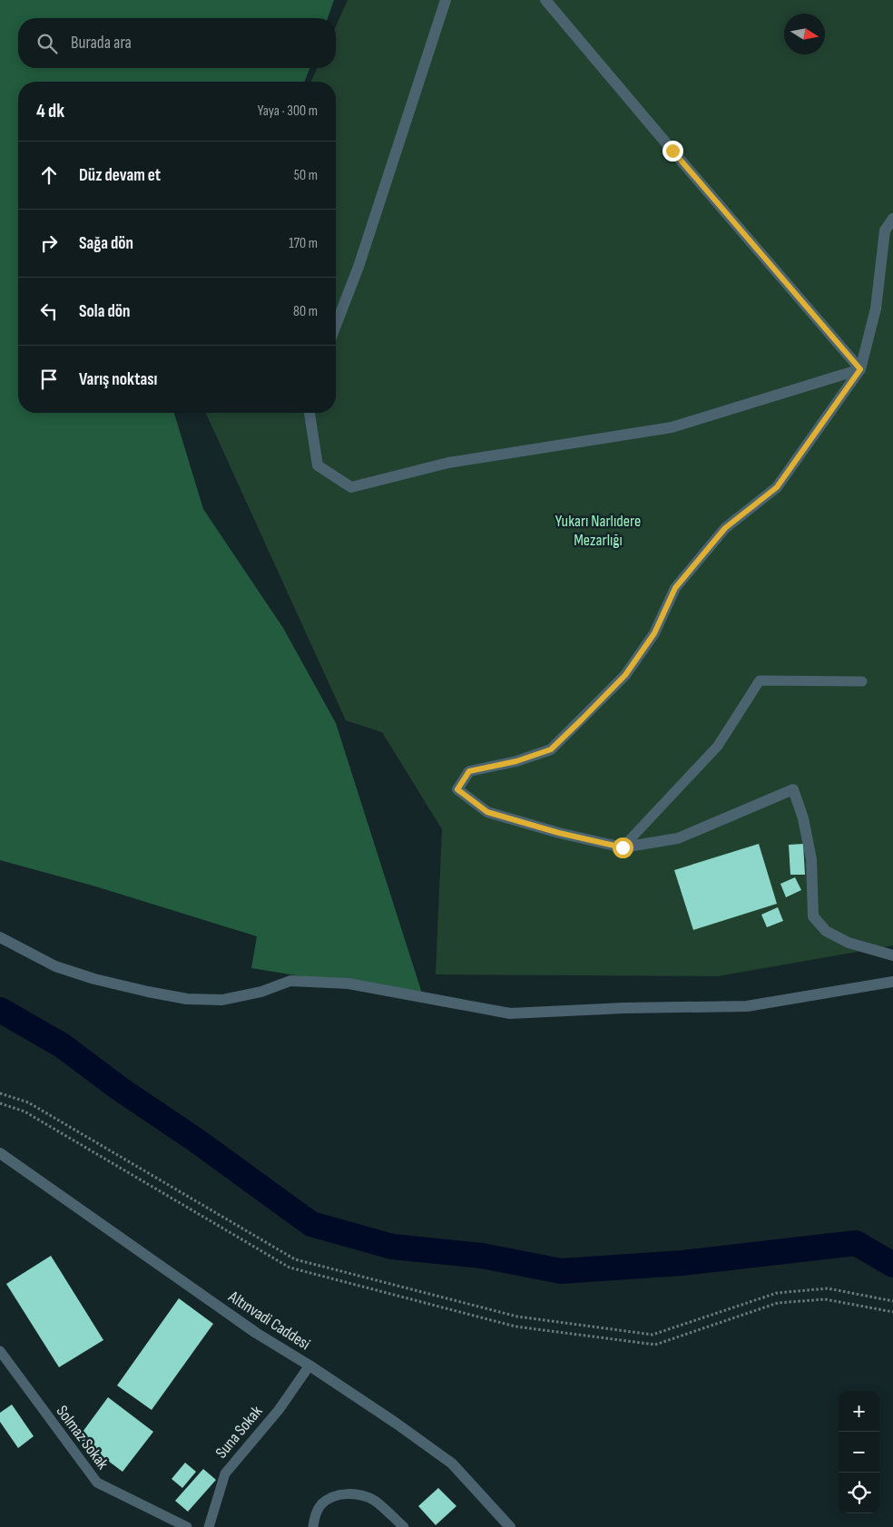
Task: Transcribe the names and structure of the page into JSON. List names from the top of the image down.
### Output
{
  "streets": {
    "street": ["Altınvadi Caddesi"],
    "lane": ["Suna Sokak", "Solmaz Sokak"]
  },
  "crossings": [
    ["Altınvadi Caddesi", "Suna Sokak"]
  ],
  "parks": ["Yukarı Narlıdere Mezarlığı"],
  "north": "right",
  "page": {
    "search": "Burada ara",
    "heading": ["4 dk", "Yaya · 300 m"],
    "list": [
      ["Düz devam et", "50 m"],
      ["Sağa dön", "170 m"],
      ["Sola dön", "80 m"],
      "Varış noktası"
    ],
    "map_buttons": ["+", "−"]
  }
}
